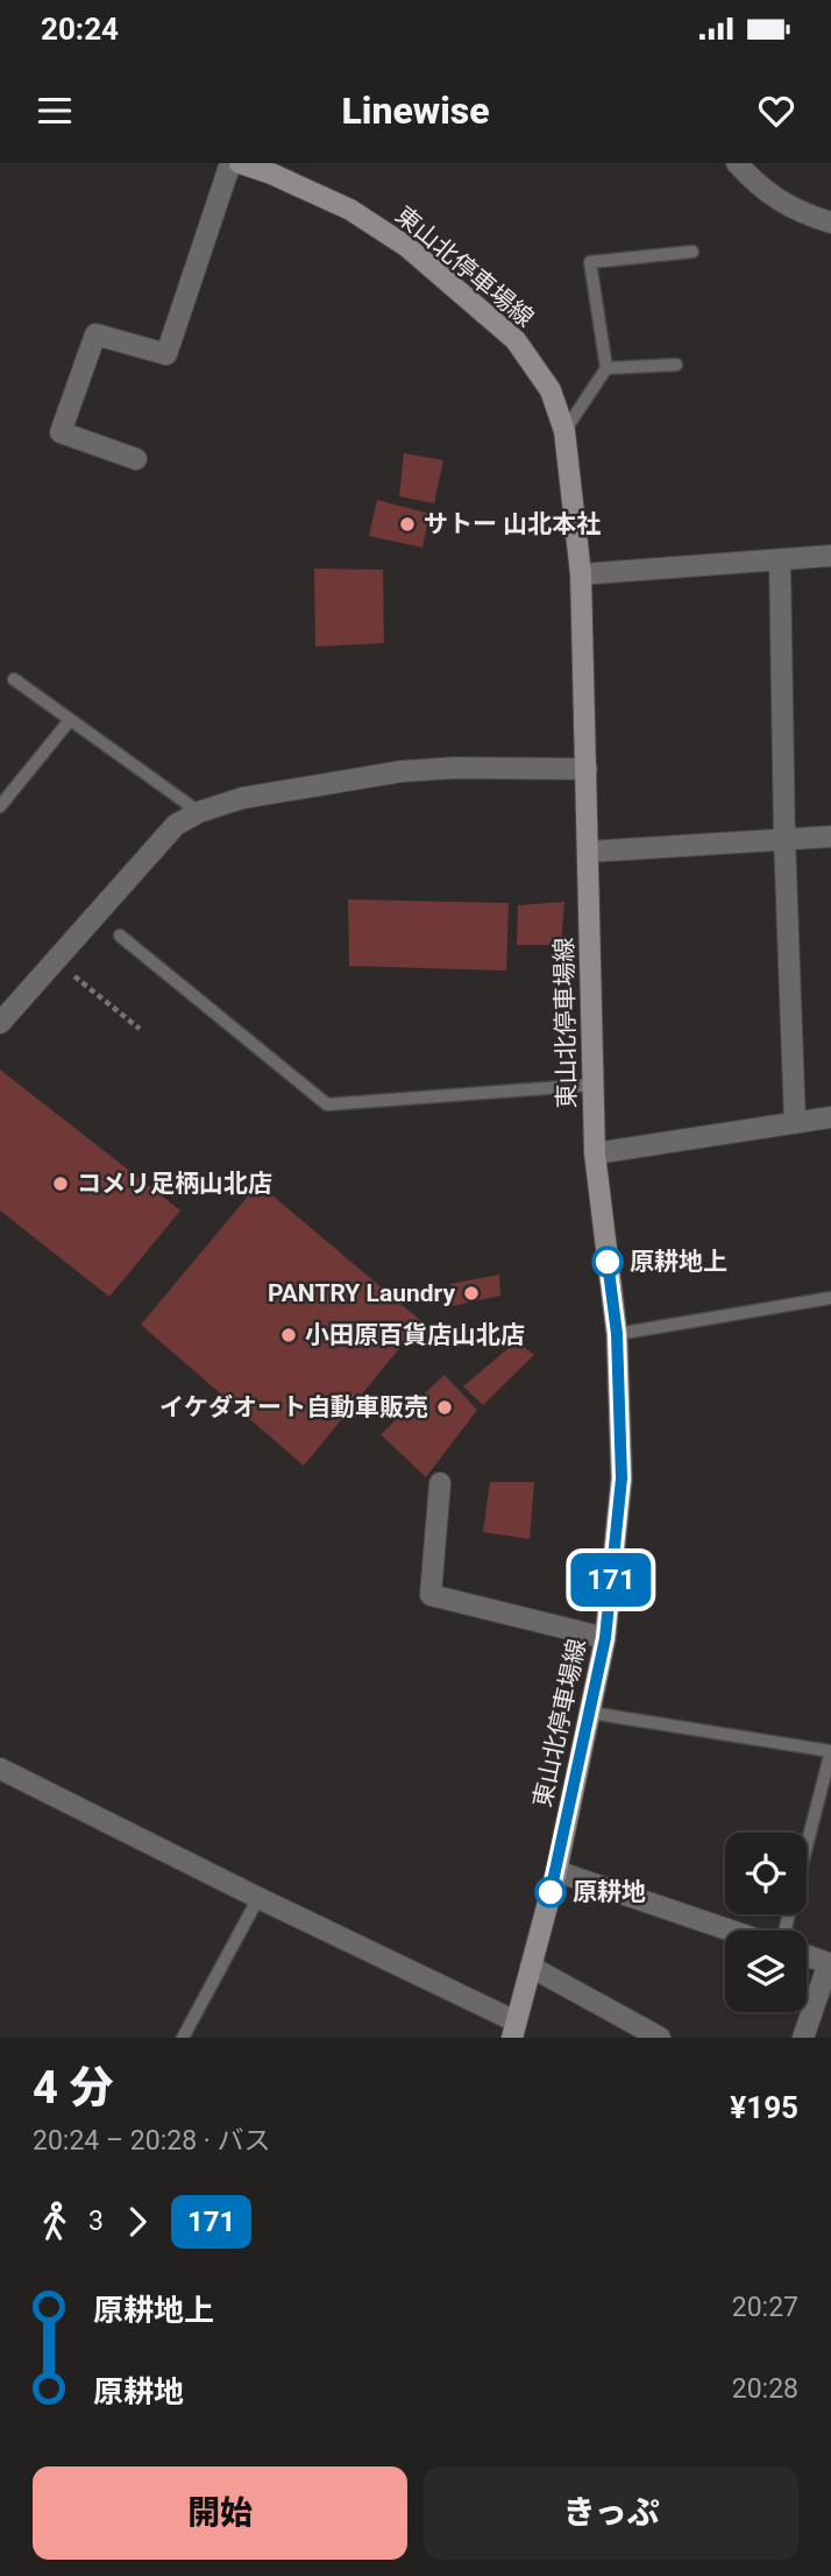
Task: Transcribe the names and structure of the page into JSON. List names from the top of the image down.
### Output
{
  "streets": {
    "main road": ["東山北停車場線"]
  },
  "places": [
    "サトー 山北本社",
    "コメリ足柄山北店",
    "原耕地上",
    "PANTRY Laundry",
    "小田原百貨店山北店",
    "イケダオート自動車販売",
    "原耕地"
  ],
  "lines": ["bus line 171"],
  "page": {
    "status": "20:24",
    "header": "Linewise",
    "on_map": "171",
    "heading": ["4 分", "20:24 – 20:28 · バス", "¥195"],
    "legs": ["3", "171"],
    "list": [
      {
        "name": "原耕地上",
        "value": "20:27"
      },
      {
        "name": "原耕地",
        "value": "20:28"
      }
    ],
    "buttons": ["開始", "きっぷ"]
  }
}
